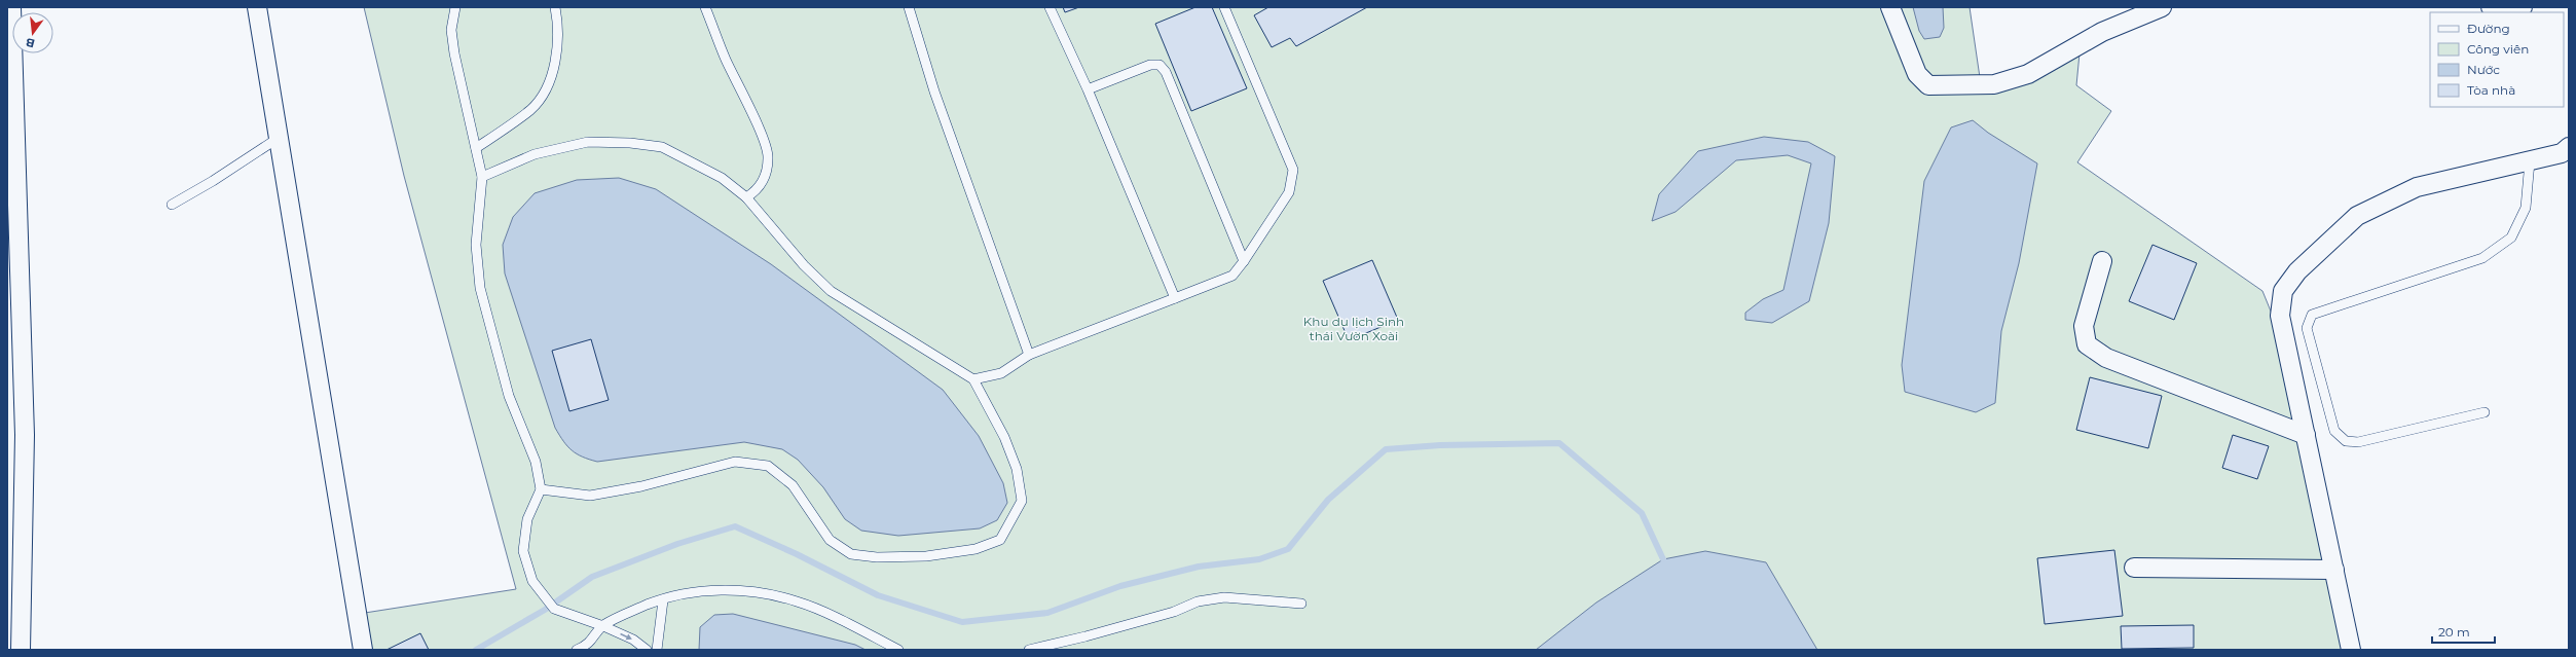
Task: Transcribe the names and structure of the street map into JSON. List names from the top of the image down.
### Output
{
  "parks": ["Khu du lịch Sinh thái Vườn Xoài"],
  "legend": [
    "Đường",
    "Công viên",
    "Nước",
    "Tòa nhà"
  ],
  "scale_bar": "20 m",
  "north": "bottom"
}
